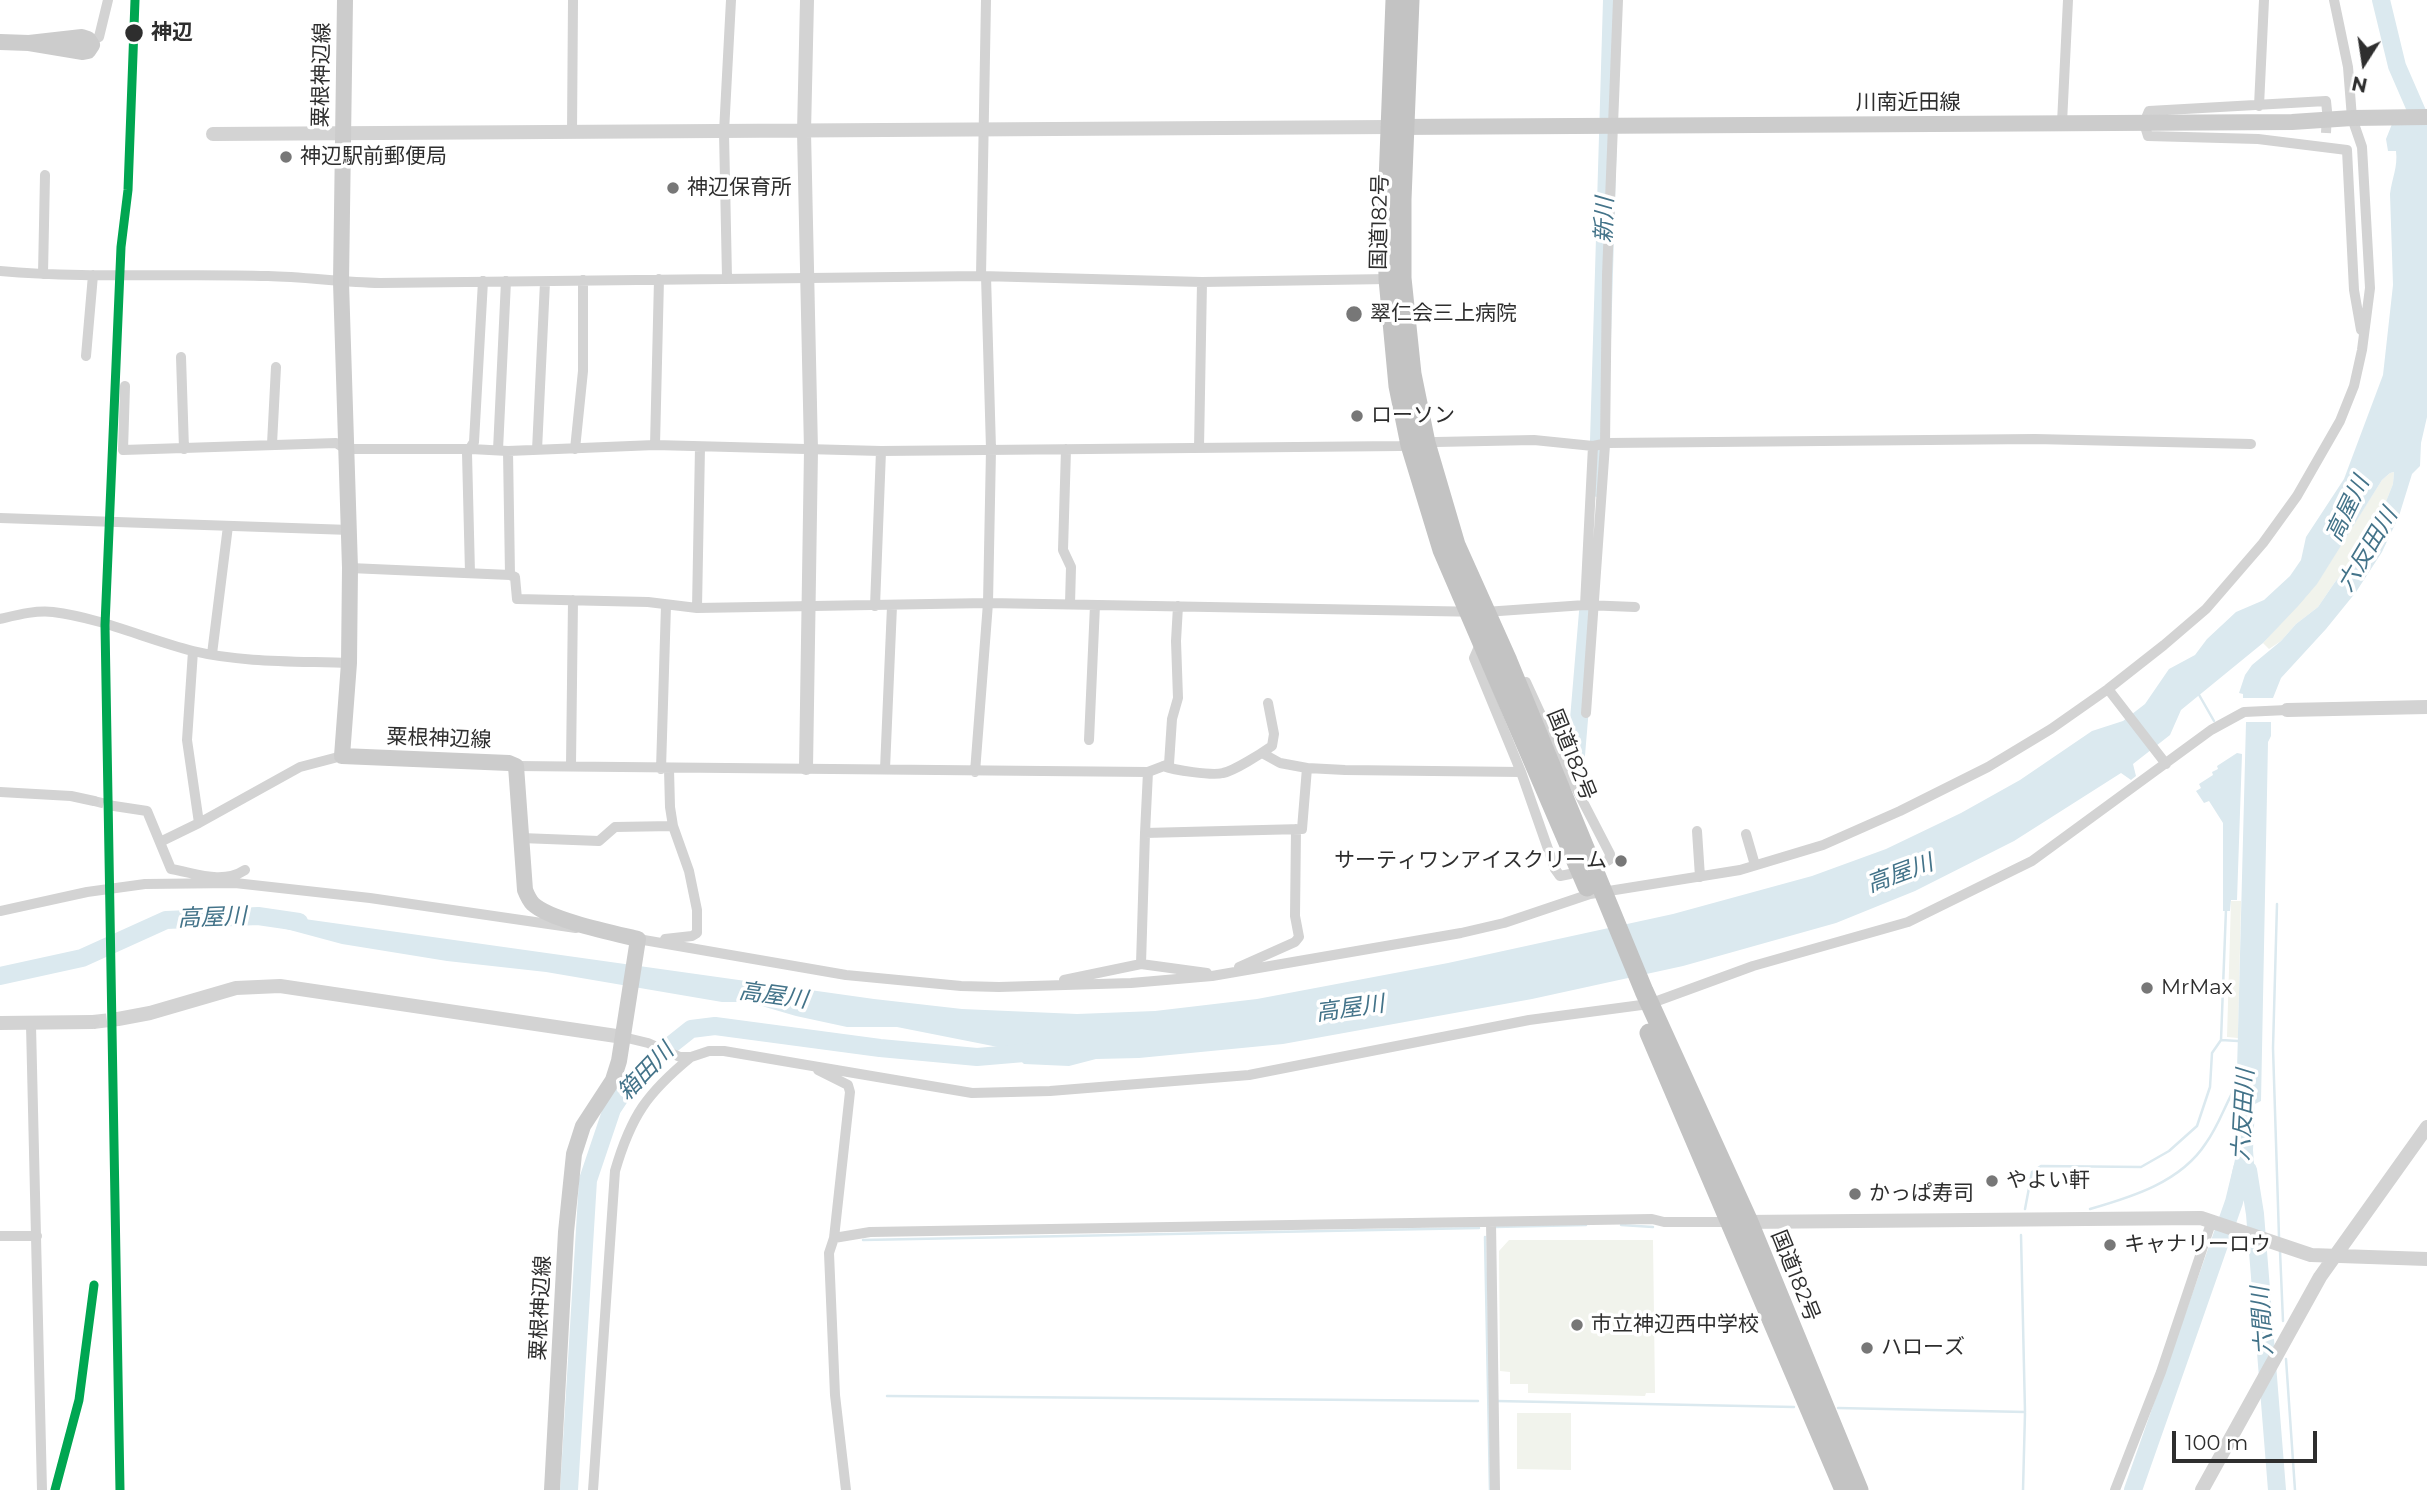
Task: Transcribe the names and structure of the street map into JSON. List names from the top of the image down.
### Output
{
  "streets": {
    "highway": ["国道182号"],
    "main road": ["粟根神辺線", "川南近田線"]
  },
  "crossings": [
    ["川南近田線", "国道182号"]
  ],
  "water": [
    "新川",
    "高屋川",
    "六反田川",
    "箱田川",
    "六間川"
  ],
  "places": [
    "神辺",
    "神辺駅前郵便局",
    "神辺保育所",
    "翠仁会三上病院",
    "ローソン",
    "サーティワンアイスクリーム",
    "MrMax",
    "やよい軒",
    "かっぱ寿司",
    "キャナリーロウ",
    "市立神辺西中学校",
    "ハローズ"
  ],
  "scale_bar": "100 m",
  "north": "bottom"
}
